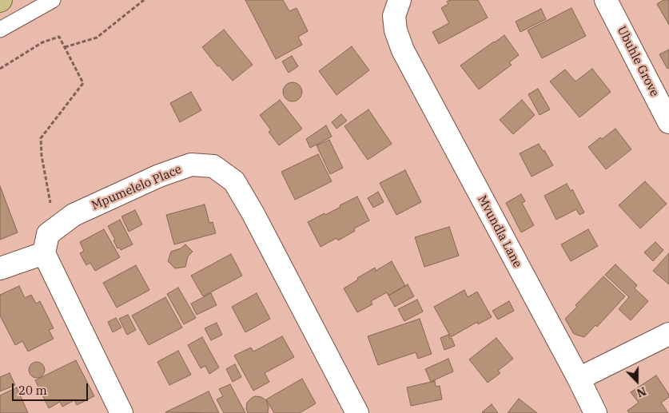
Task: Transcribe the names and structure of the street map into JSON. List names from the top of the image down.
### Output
{
  "streets": {
    "street": ["Ubuhle Grove", "Mpumelelo Place", "Mvundla Lane"]
  },
  "scale_bar": "20 m",
  "north": "bottom"
}
